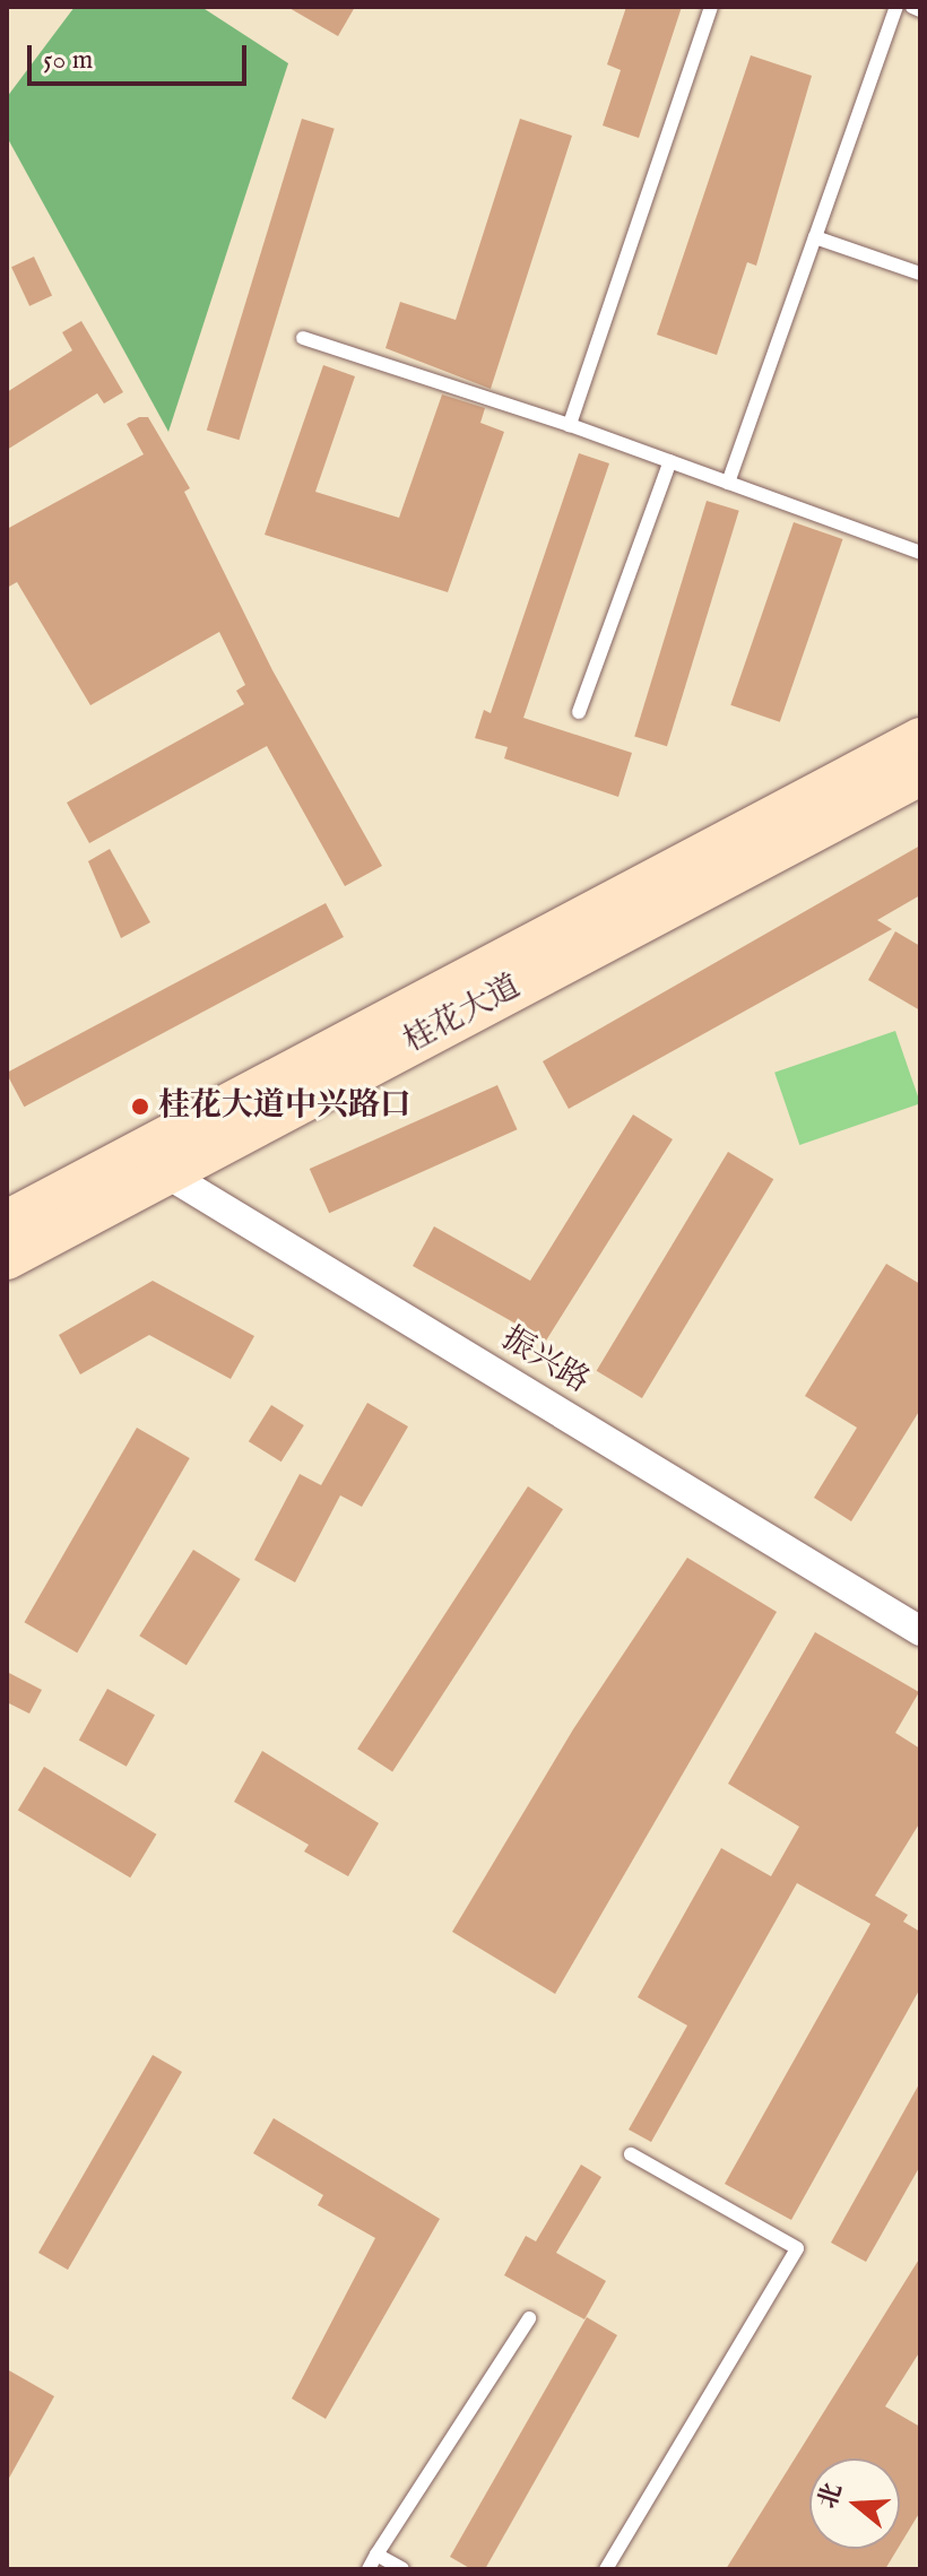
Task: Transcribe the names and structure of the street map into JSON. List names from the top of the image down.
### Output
{
  "streets": {
    "main road": ["桂花大道"],
    "street": ["振兴路"]
  },
  "crossings": [
    ["桂花大道", "振兴路"]
  ],
  "places": ["桂花大道中兴路口"],
  "scale_bar": "50 m",
  "north": "left"
}
